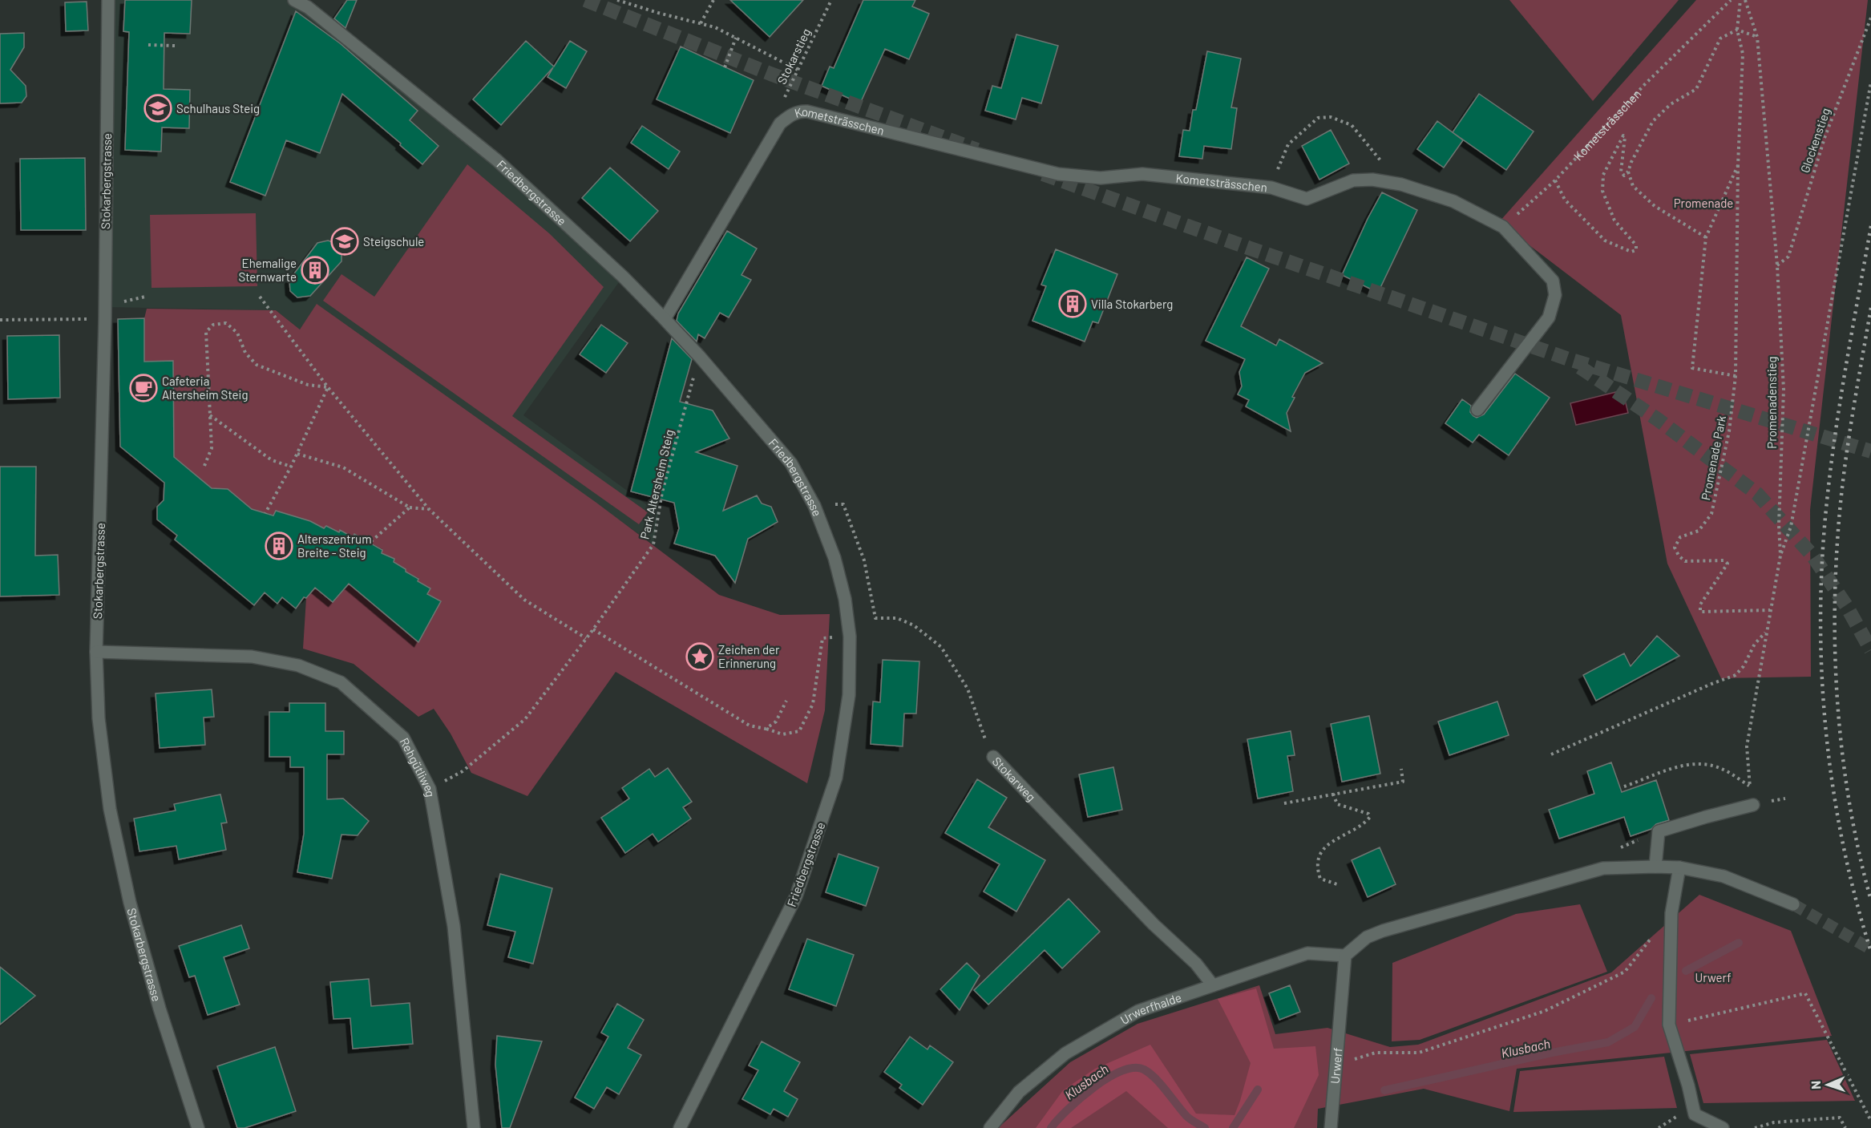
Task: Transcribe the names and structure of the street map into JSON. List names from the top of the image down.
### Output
{
  "streets": {
    "street": [
      "Kometsträsschen",
      "Stokarbergstrasse",
      "Friedbergstrasse",
      "Rehgütliweg",
      "Stokarweg",
      "Urwerfhalde",
      "Urwerf"
    ],
    "path": [
      "Stokarstieg",
      "Glockenstieg",
      "Promenadenstieg",
      "Promenade Park",
      "Park Altersheim Steig"
    ]
  },
  "crossings": [
    ["Stokarstieg", "Kometsträsschen"],
    ["Kometsträsschen", "Friedbergstrasse"],
    ["Glockenstieg", "Promenadenstieg"],
    ["Stokarbergstrasse", "Rehgütliweg"],
    ["Friedbergstrasse", "Park Altersheim Steig"],
    ["Promenadenstieg", "Promenade Park"],
    ["Park Altersheim Steig", "Rehgütliweg"],
    ["Stokarweg", "Urwerfhalde"],
    ["Urwerfhalde", "Urwerf"]
  ],
  "water": ["Klusbach"],
  "parks": ["Promenade", "Urwerf"],
  "places": {
    "school or university": ["Schulhaus Steig", "Steigschule"],
    "building": ["Ehemalige Sternwarte", "Villa Stokarberg", "Alterszentrum Breite - Steig"],
    "cafe": ["Cafeteria Altersheim Steig"],
    "place": ["Zeichen der Erinnerung"]
  },
  "north": "left"
}
